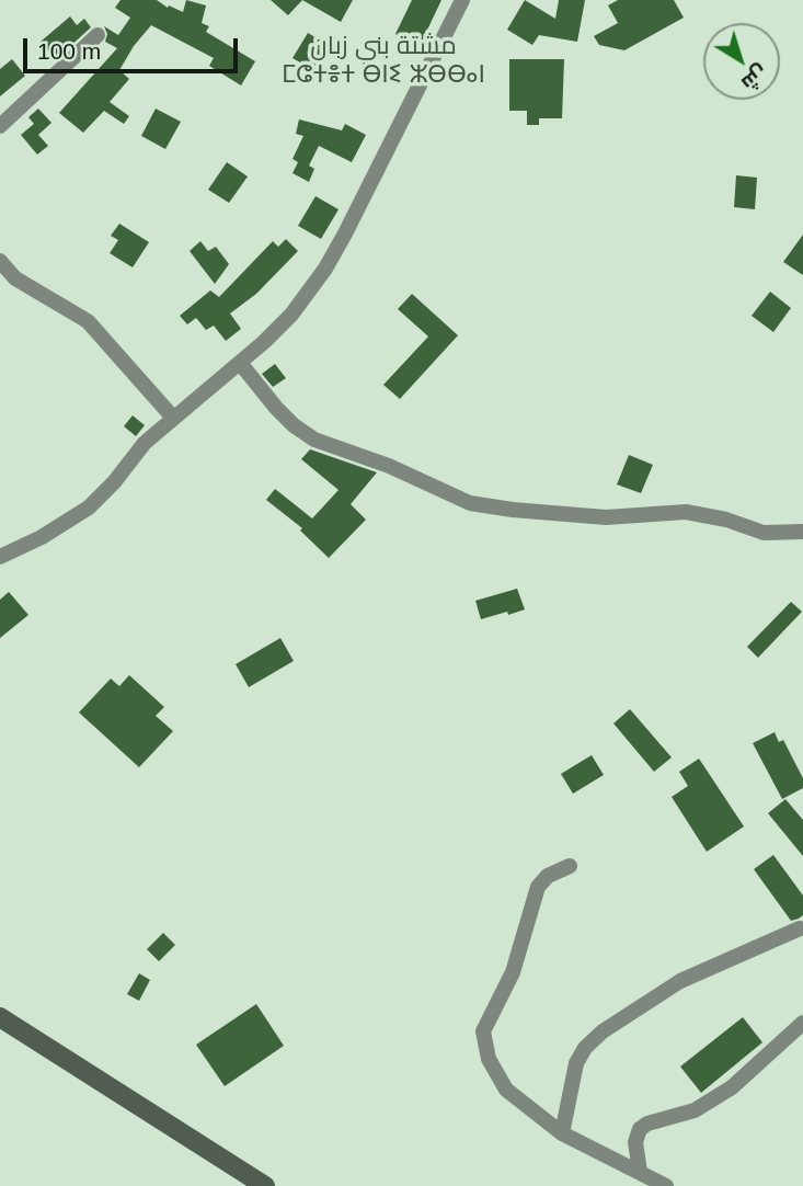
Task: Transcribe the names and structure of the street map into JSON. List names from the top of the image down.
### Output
{
  "districts": ["مشتة بني زبان ⵎⵛⵜⴻⵜ ⴱⵏⵉ ⵣⴱⴱⴰⵏ"],
  "scale_bar": "100 m",
  "north": "bottom right"
}
